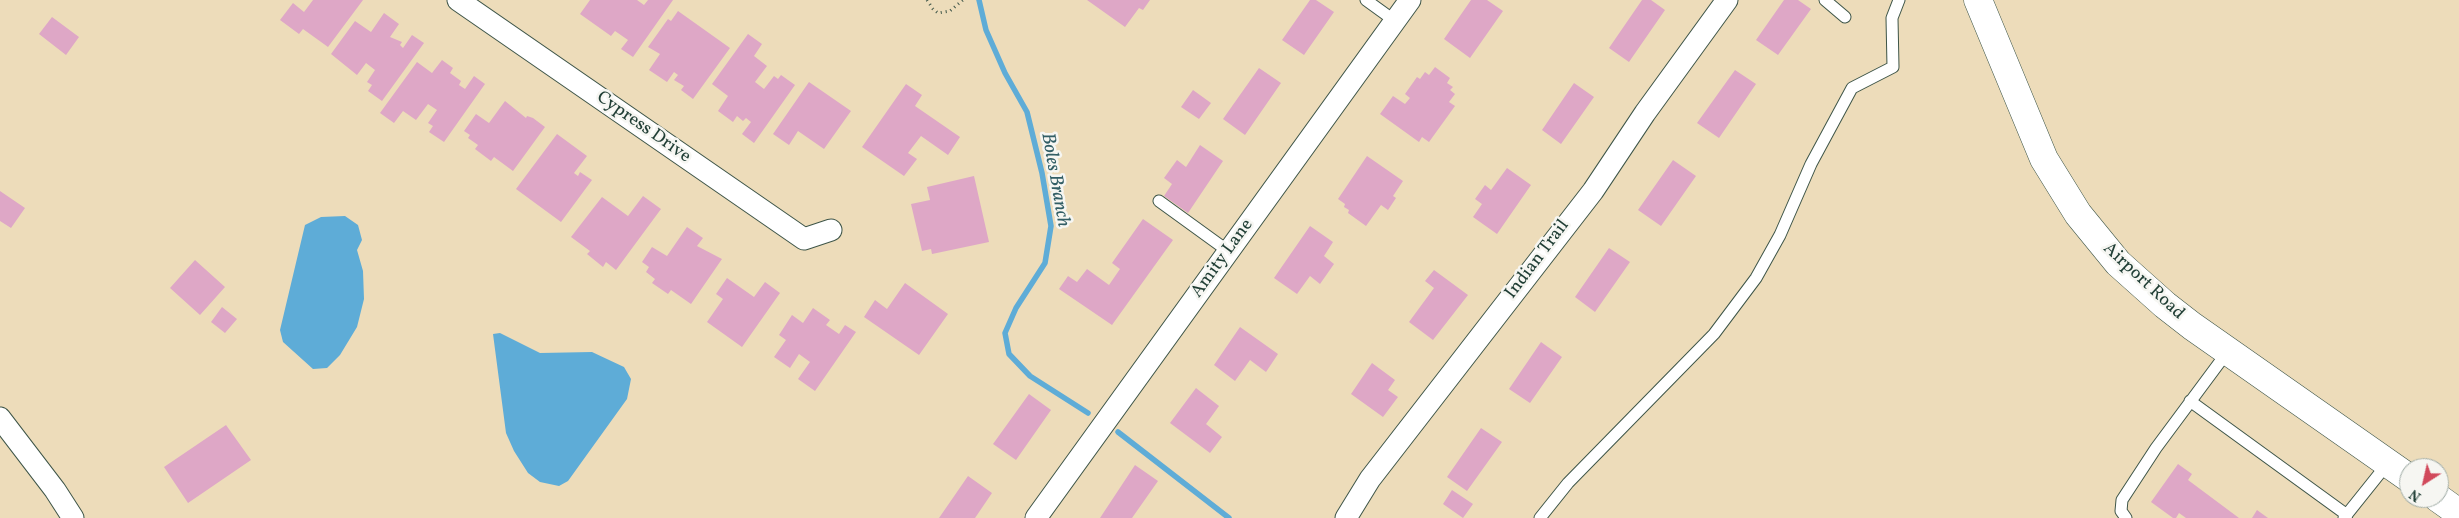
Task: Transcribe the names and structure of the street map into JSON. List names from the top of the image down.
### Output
{
  "streets": {
    "street": [
      "Cypress Drive",
      "Amity Lane",
      "Indian Trail",
      "Airport Road"
    ]
  },
  "water": ["Boles Branch"],
  "north": "bottom left"
}
